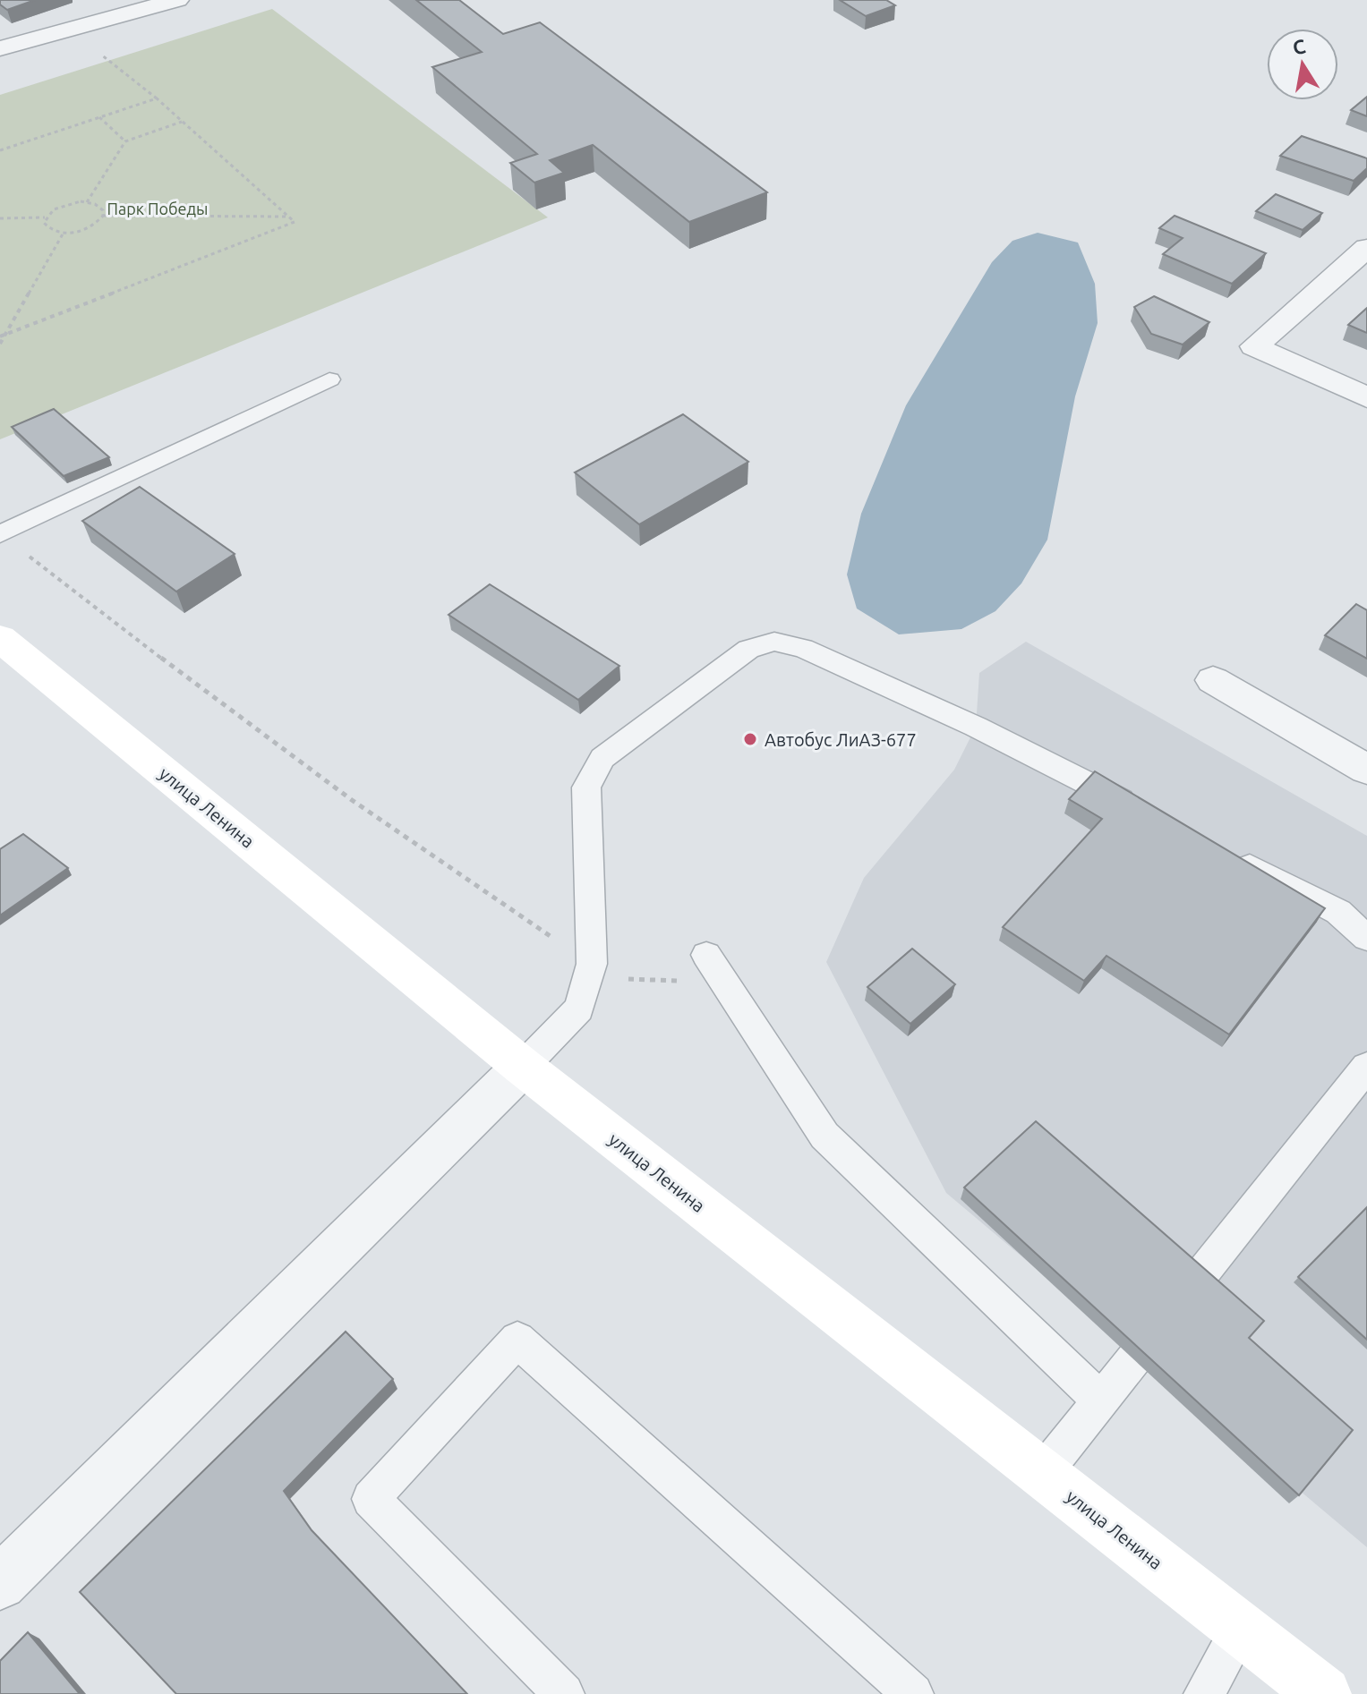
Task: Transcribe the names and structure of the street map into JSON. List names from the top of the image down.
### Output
{
  "streets": {
    "main road": ["улица Ленина"]
  },
  "parks": ["Парк Победы"],
  "places": ["Автобус ЛиАЗ-677"],
  "north": "top"
}
